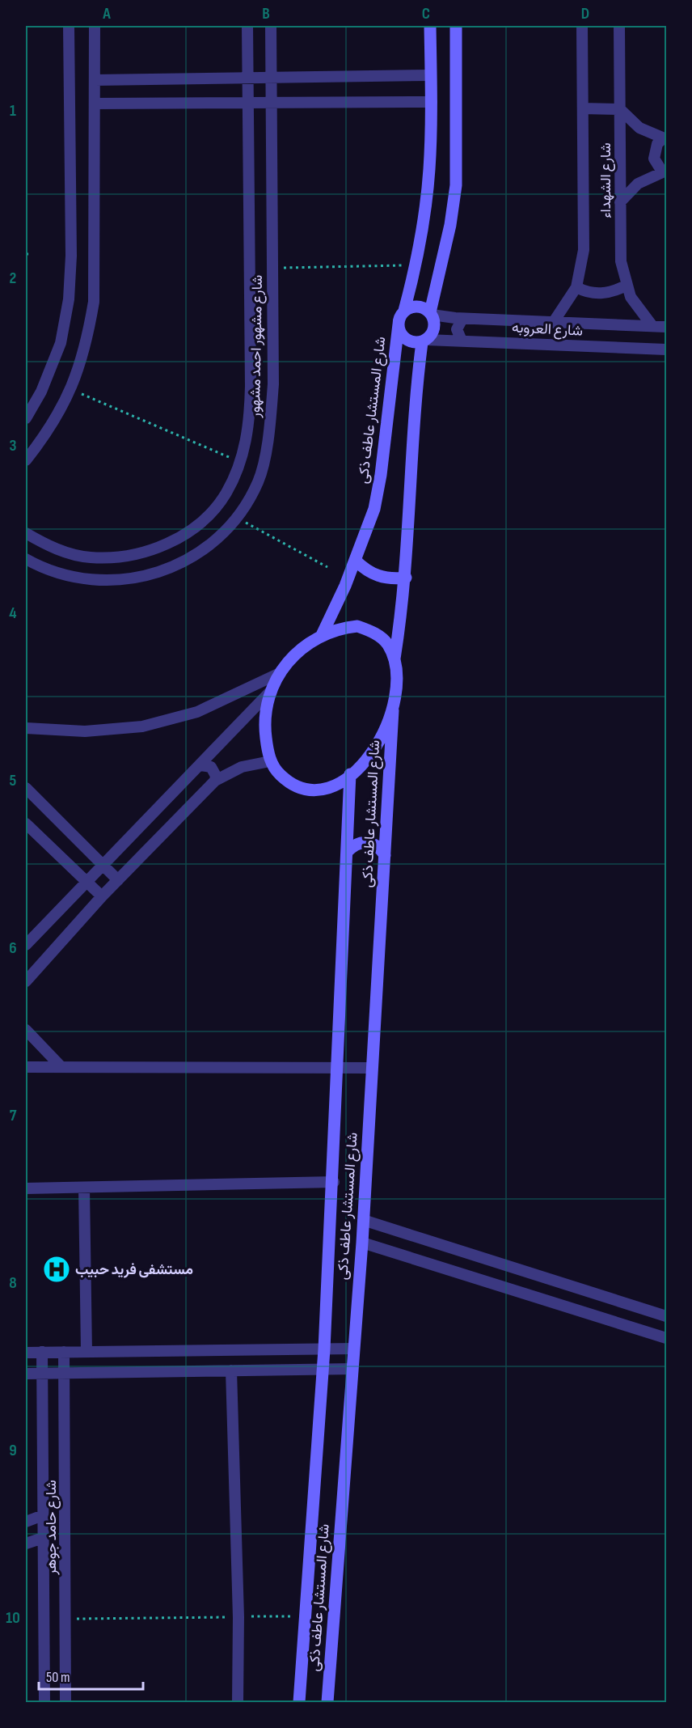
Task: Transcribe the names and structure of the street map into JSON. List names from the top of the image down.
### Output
{
  "streets": {
    "street": [
      "شارع الشهداء",
      "شارع العروبه",
      "شارع مشهور احمد مشهور",
      "شارع المستشار عاطف ذكى",
      "شارع حامد جوهر"
    ]
  },
  "crossings": [
    ["شارع الشهداء", "شارع العروبه"],
    ["شارع العروبه", "شارع المستشار عاطف ذكى"]
  ],
  "places": {
    "hospital": ["مستشفى فريد حبيب"]
  },
  "scale_bar": "50 m",
  "grid": {
    "columns": [
      "A",
      "B",
      "C",
      "D"
    ],
    "rows": [
      "1",
      "2",
      "3",
      "4",
      "5",
      "6",
      "7",
      "8",
      "9",
      "10"
    ]
  }
}
